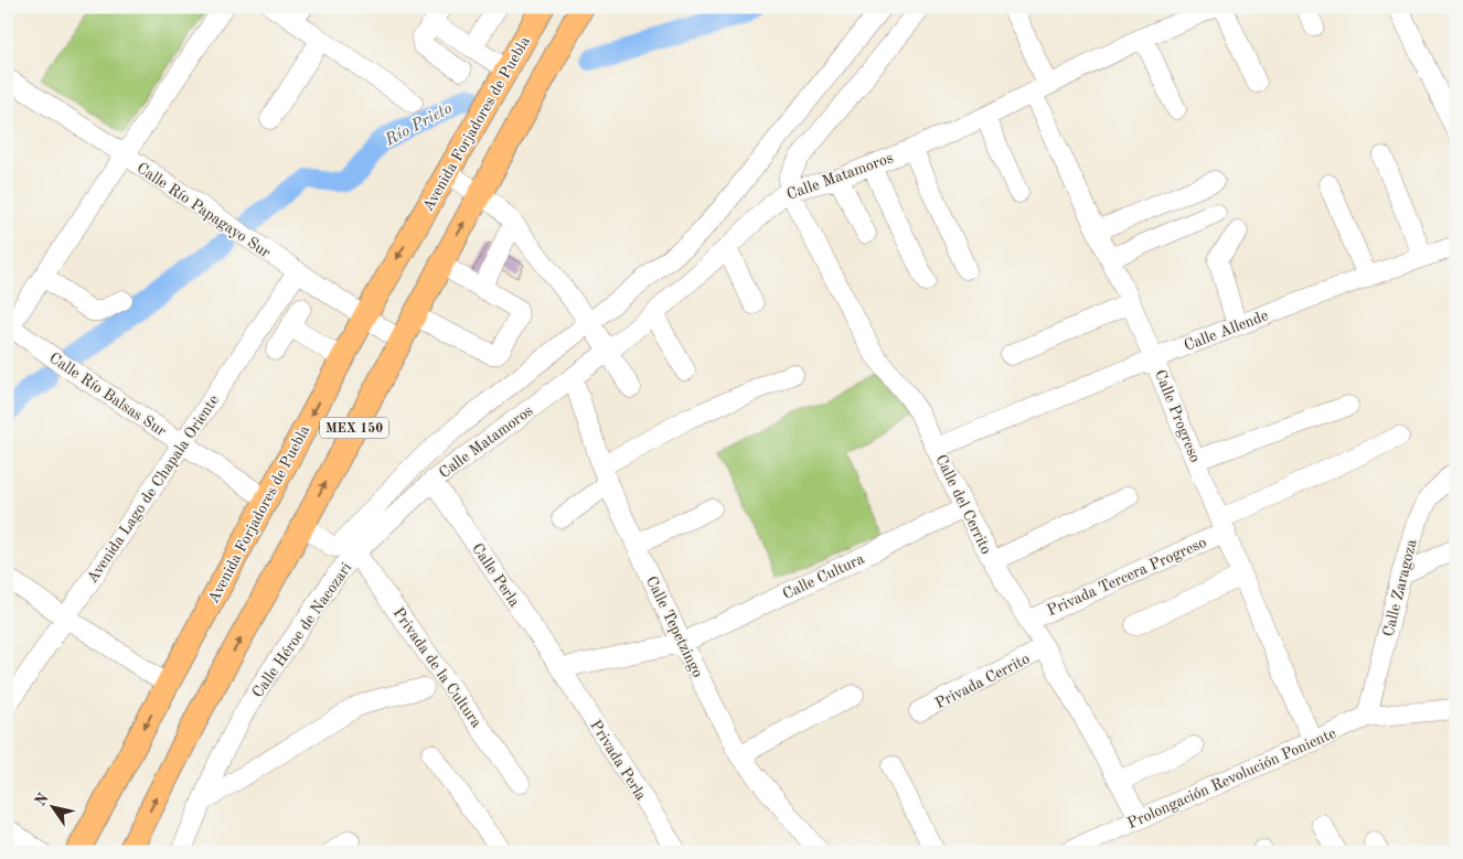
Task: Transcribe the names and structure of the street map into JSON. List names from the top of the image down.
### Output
{
  "streets": {
    "main road": ["Avenida Forjadores de Puebla", "MEX 150"],
    "street": [
      "Calle Matamoros",
      "Calle Río Papagayo Sur",
      "Calle Allende",
      "Calle Río Balsas Sur",
      "Calle Progreso",
      "Avenida Lago de Chapala Oriente",
      "Calle del Cerrito",
      "Calle Perla",
      "Calle Cultura",
      "Privada Tercera Progreso",
      "Calle Zaragoza",
      "Calle Tepetzingo",
      "Calle Héroe de Nacozari",
      "Privada de la Cultura",
      "Privada Cerrito",
      "Privada Perla",
      "Prolongación Revolución Poniente"
    ]
  },
  "crossings": [
    ["Avenida Forjadores de Puebla", "Calle Río Papagayo Sur"],
    ["Avenida Forjadores de Puebla", "Calle Río Balsas Sur"],
    ["Calle Matamoros", "Calle Progreso"],
    ["Calle Matamoros", "Calle del Cerrito"],
    ["Calle Matamoros", "Calle Perla"],
    ["Calle Matamoros", "Calle Tepetzingo"],
    ["Calle Matamoros", "Calle Héroe de Nacozari"],
    ["Calle Río Papagayo Sur", "MEX 150"],
    ["Calle Río Papagayo Sur", "Avenida Lago de Chapala Oriente"],
    ["Calle Allende", "Calle Progreso"],
    ["Calle Allende", "Calle del Cerrito"],
    ["Calle Río Balsas Sur", "Avenida Lago de Chapala Oriente"],
    ["Calle Progreso", "Privada Tercera Progreso"],
    ["Calle Progreso", "Prolongación Revolución Poniente"],
    ["Calle del Cerrito", "Calle Cultura"],
    ["Calle del Cerrito", "Privada Tercera Progreso"],
    ["Calle del Cerrito", "Privada Cerrito"],
    ["Calle del Cerrito", "Prolongación Revolución Poniente"],
    ["Calle Perla", "Calle Cultura"],
    ["Calle Perla", "Calle Héroe de Nacozari"],
    ["Calle Perla", "Privada Perla"],
    ["Calle Cultura", "Calle Tepetzingo"],
    ["Calle Cultura", "Privada Perla"],
    ["Calle Zaragoza", "Prolongación Revolución Poniente"],
    ["Calle Héroe de Nacozari", "Privada de la Cultura"]
  ],
  "water": ["Río Prieto"],
  "north": "top left"
}
